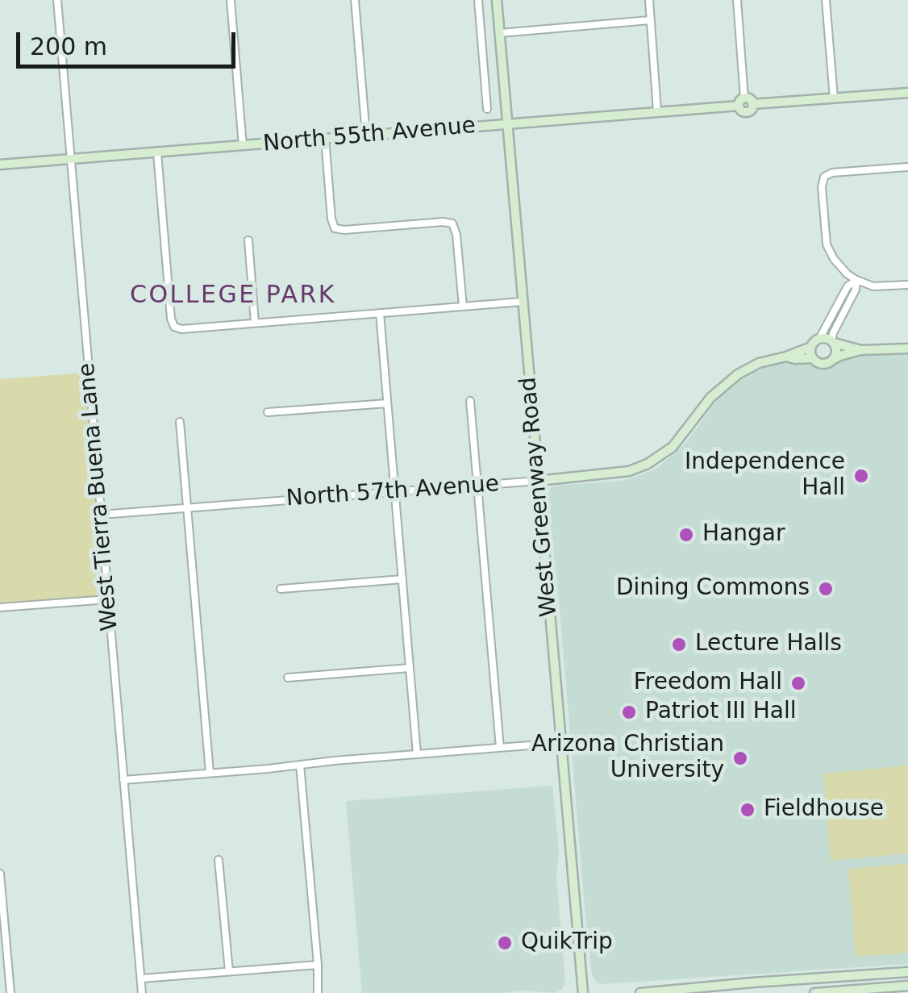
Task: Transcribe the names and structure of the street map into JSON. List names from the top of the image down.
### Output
{
  "streets": {
    "street": [
      "North 55th Avenue",
      "North 57th Avenue",
      "West Tierra Buena Lane",
      "West Greenway Road"
    ]
  },
  "crossings": [
    ["North 55th Avenue", "West Tierra Buena Lane"],
    ["North 55th Avenue", "West Greenway Road"],
    ["North 57th Avenue", "West Tierra Buena Lane"],
    ["North 57th Avenue", "West Greenway Road"]
  ],
  "districts": ["COLLEGE PARK"],
  "places": [
    "Independence Hall",
    "Hangar",
    "Dining Commons",
    "Lecture Halls",
    "Freedom Hall",
    "Patriot III Hall",
    "Arizona Christian University",
    "Fieldhouse",
    "QuikTrip"
  ],
  "scale_bar": "200 m"
}
